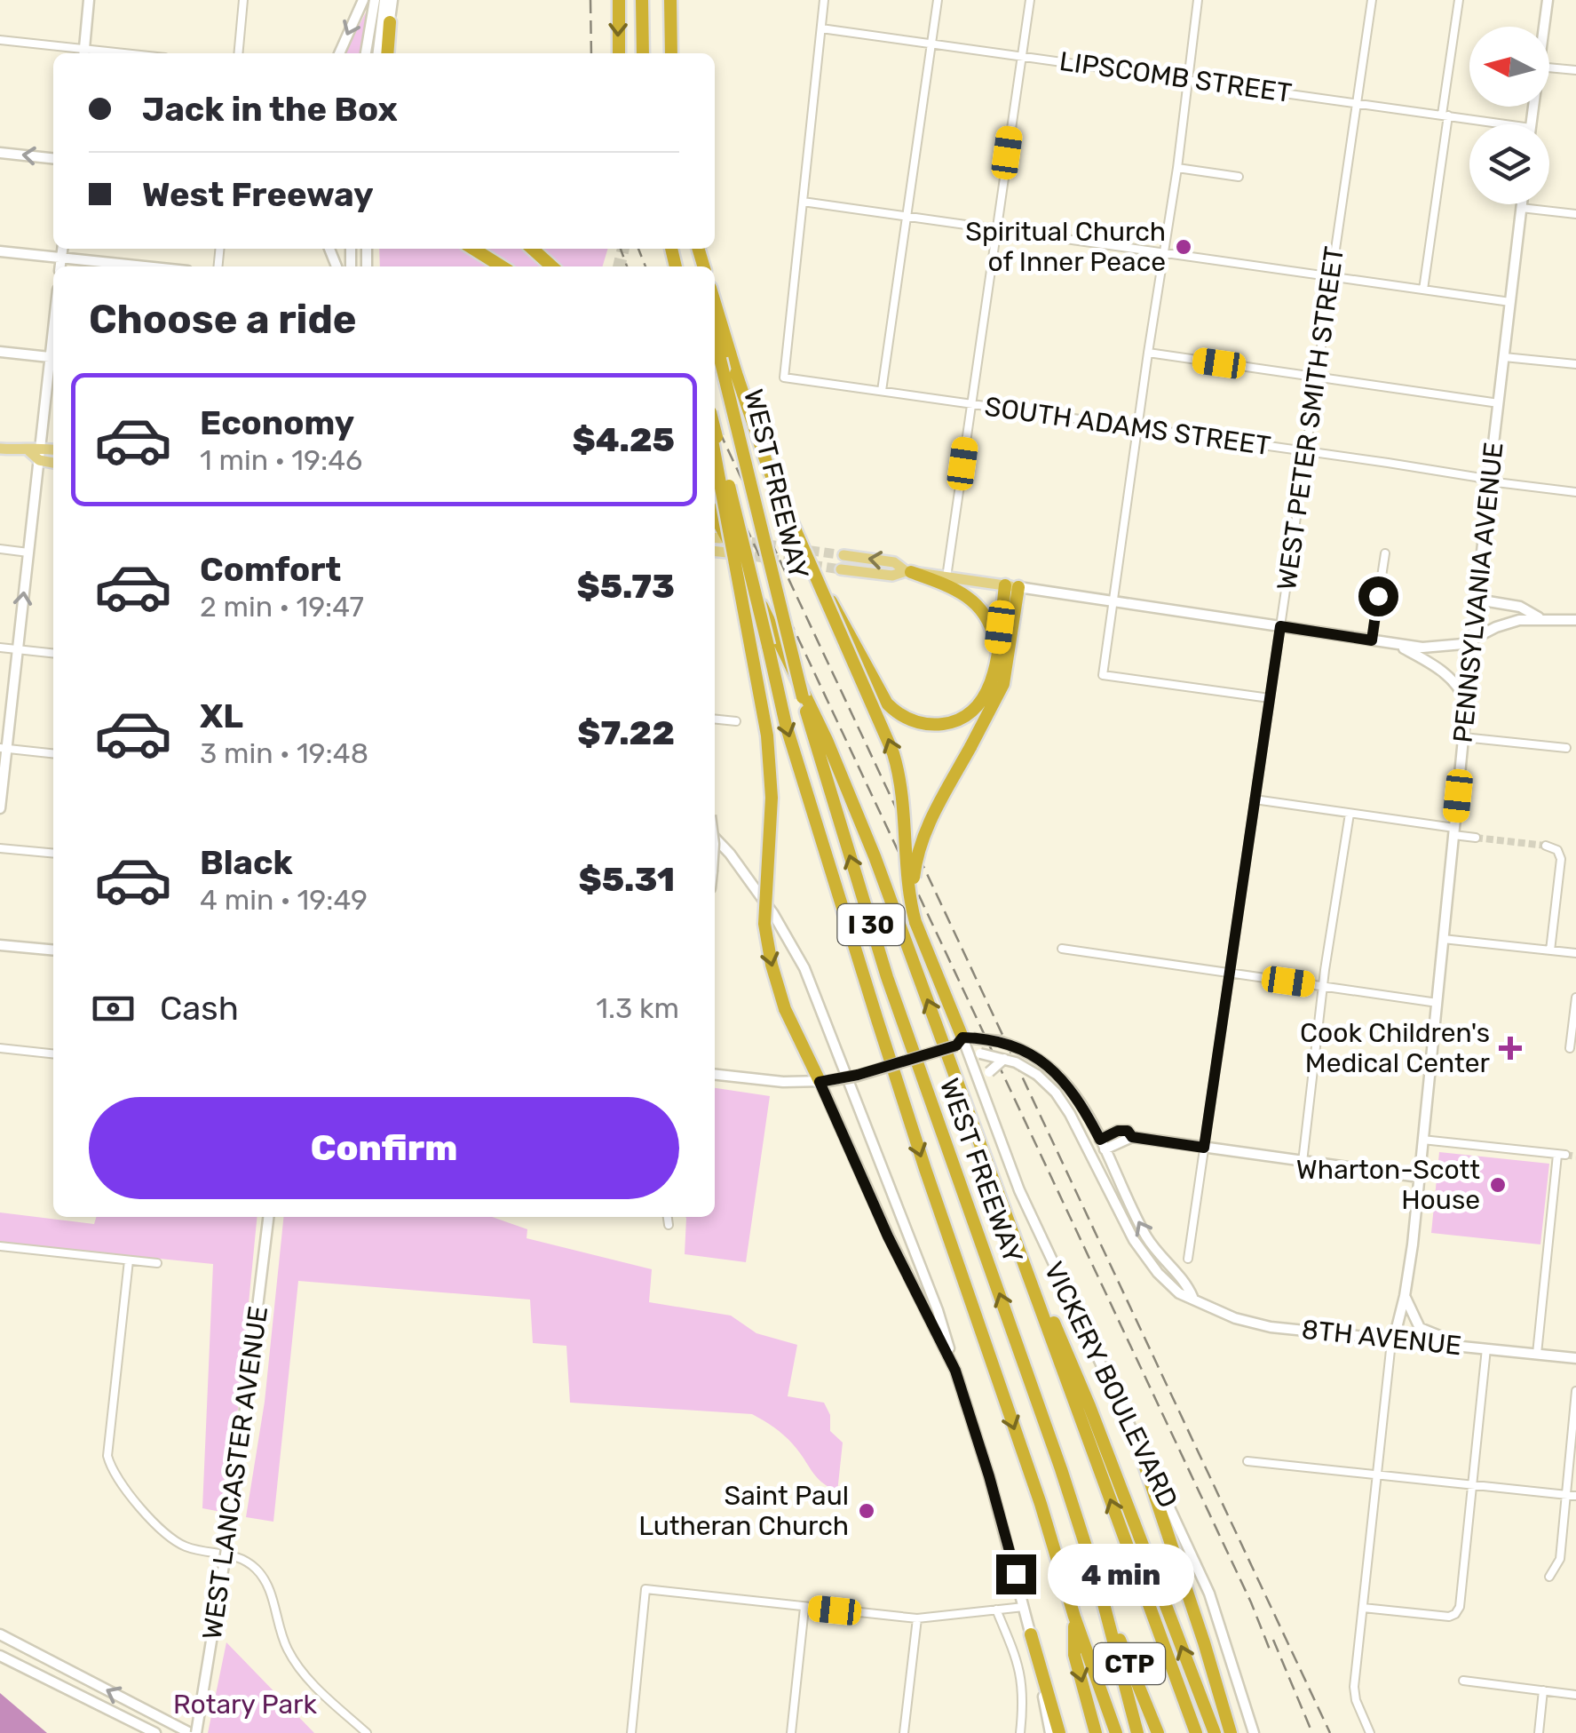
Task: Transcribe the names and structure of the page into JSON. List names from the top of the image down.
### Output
{
  "streets": {
    "highway": ["WEST FREEWAY", "I 30", "CTP"],
    "main road": [
      "PENNSYLVANIA AVENUE",
      "8TH AVENUE",
      "VICKERY BOULEVARD",
      "WEST LANCASTER AVENUE"
    ],
    "street": ["LIPSCOMB STREET", "WEST PETER SMITH STREET", "SOUTH ADAMS STREET"]
  },
  "crossings": [
    ["LIPSCOMB STREET", "WEST PETER SMITH STREET"],
    ["WEST PETER SMITH STREET", "SOUTH ADAMS STREET"],
    ["SOUTH ADAMS STREET", "PENNSYLVANIA AVENUE"],
    ["WEST FREEWAY", "CTP"],
    ["PENNSYLVANIA AVENUE", "8TH AVENUE"],
    ["8TH AVENUE", "VICKERY BOULEVARD"]
  ],
  "parks": ["Rotary Park"],
  "places": {
    "other": ["Spiritual Church of Inner Peace", "Wharton-Scott House", "Saint Paul Lutheran Church"],
    "health": ["Cook Children's Medical Center"]
  },
  "north": "left",
  "page": {
    "banner": ["Jack in the Box", "West Freeway"],
    "heading": "Choose a ride",
    "list": [
      {
        "name": "Economy",
        "note": "1 min · 19:46",
        "value": "$4.25"
      },
      {
        "name": "Comfort",
        "note": "2 min · 19:47",
        "value": "$5.73"
      },
      {
        "name": "XL",
        "note": "3 min · 19:48",
        "value": "$7.22"
      },
      {
        "name": "Black",
        "note": "4 min · 19:49",
        "value": "$5.31"
      }
    ],
    "pay": ["Cash", "1.3 km"],
    "buttons": "Confirm",
    "bubble": "4 min"
  }
}
